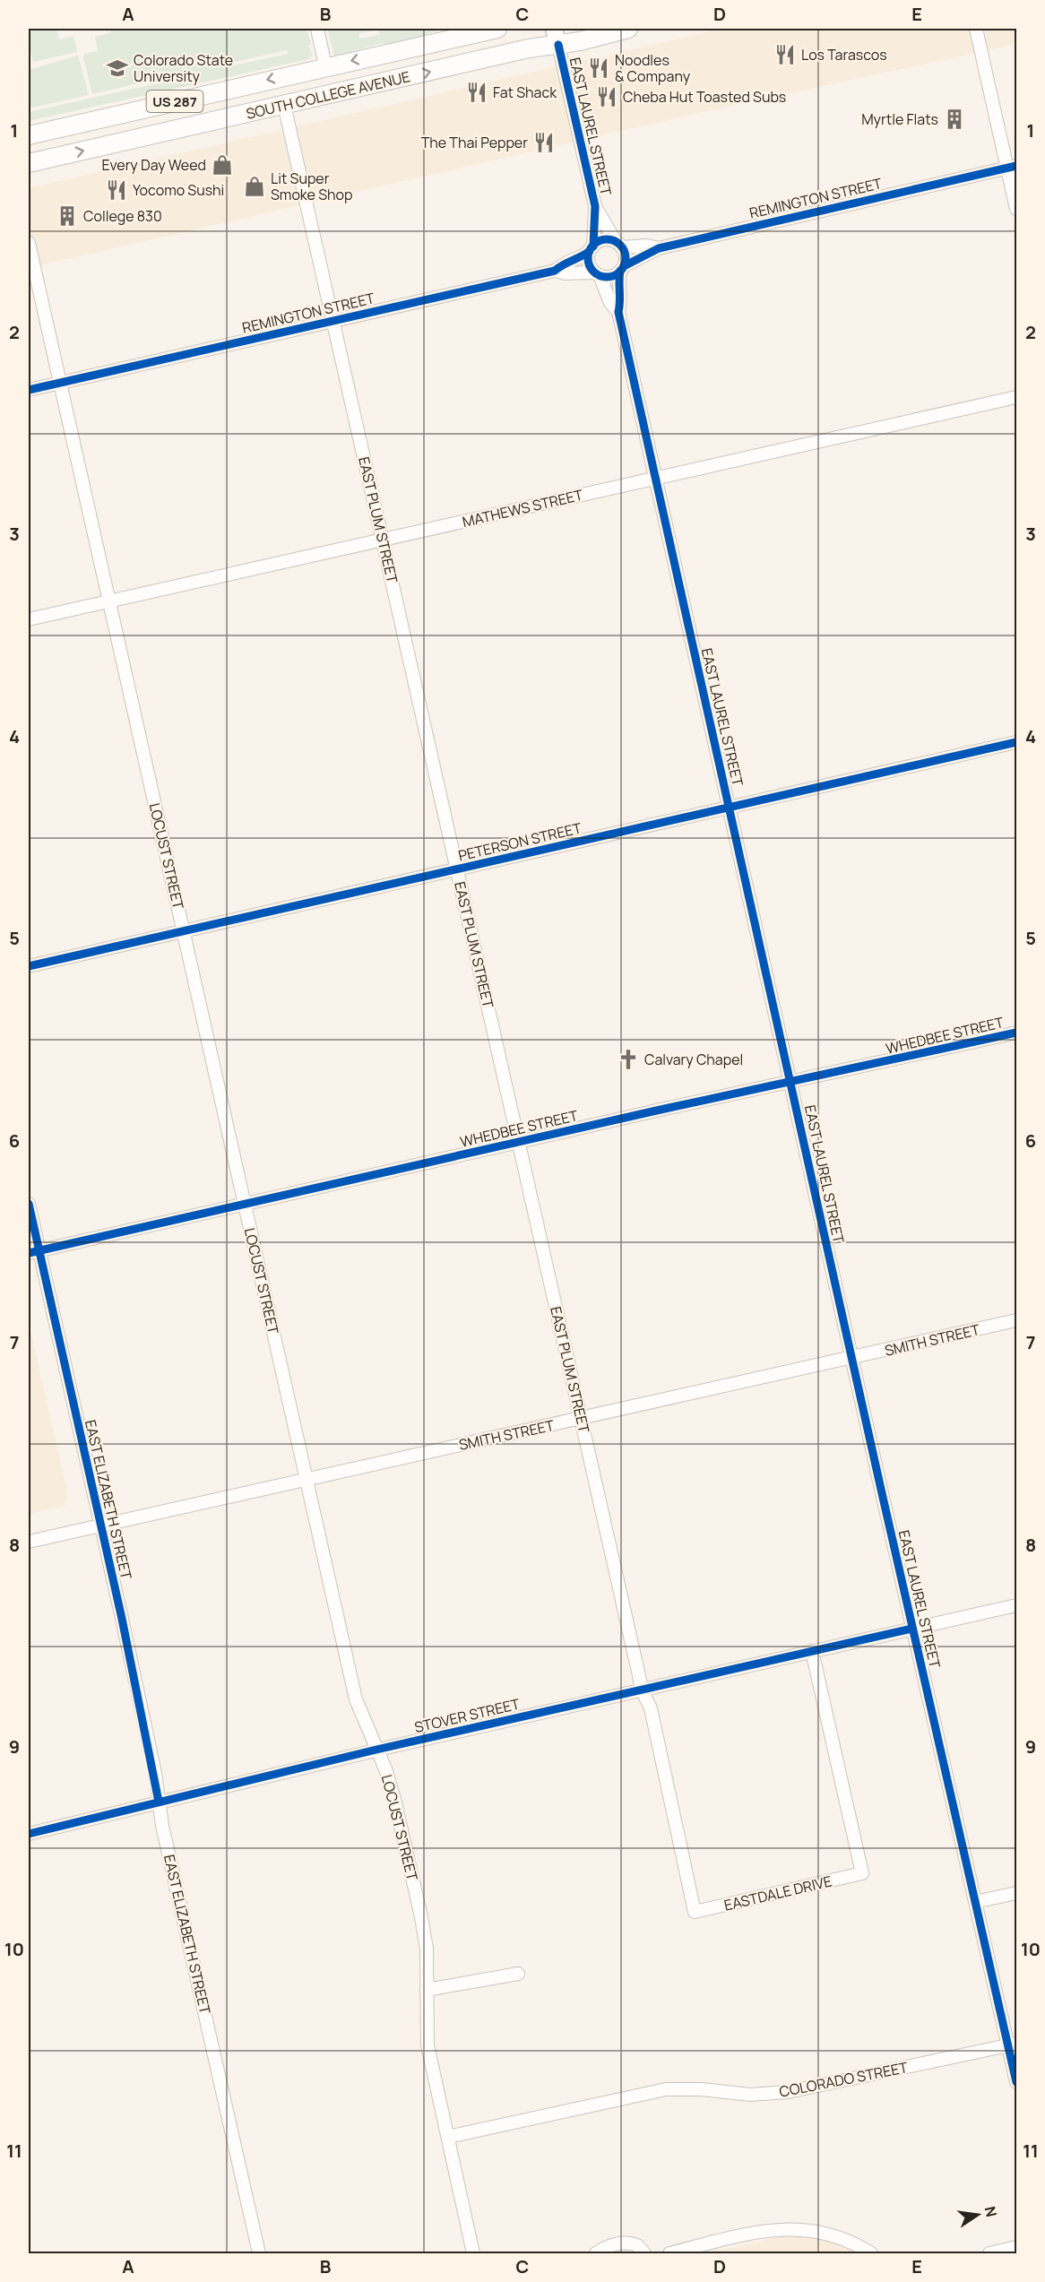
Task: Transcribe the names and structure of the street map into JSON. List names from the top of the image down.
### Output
{
  "streets": {
    "highway": ["SOUTH COLLEGE AVENUE", "US 287"],
    "street": [
      "EAST LAUREL STREET",
      "REMINGTON STREET",
      "MATHEWS STREET",
      "EAST PLUM STREET",
      "PETERSON STREET",
      "LOCUST STREET",
      "WHEDBEE STREET",
      "SMITH STREET",
      "EAST ELIZABETH STREET",
      "STOVER STREET",
      "EASTDALE DRIVE",
      "COLORADO STREET"
    ]
  },
  "crossings": [
    ["SOUTH COLLEGE AVENUE", "EAST LAUREL STREET"],
    ["SOUTH COLLEGE AVENUE", "EAST PLUM STREET"],
    ["EAST LAUREL STREET", "REMINGTON STREET"],
    ["EAST LAUREL STREET", "MATHEWS STREET"],
    ["EAST LAUREL STREET", "PETERSON STREET"],
    ["EAST LAUREL STREET", "WHEDBEE STREET"],
    ["EAST LAUREL STREET", "SMITH STREET"],
    ["EAST LAUREL STREET", "STOVER STREET"],
    ["EAST LAUREL STREET", "COLORADO STREET"],
    ["REMINGTON STREET", "EAST PLUM STREET"],
    ["REMINGTON STREET", "LOCUST STREET"],
    ["MATHEWS STREET", "EAST PLUM STREET"],
    ["MATHEWS STREET", "LOCUST STREET"],
    ["EAST PLUM STREET", "PETERSON STREET"],
    ["EAST PLUM STREET", "WHEDBEE STREET"],
    ["EAST PLUM STREET", "SMITH STREET"],
    ["EAST PLUM STREET", "STOVER STREET"],
    ["EAST PLUM STREET", "EASTDALE DRIVE"],
    ["PETERSON STREET", "LOCUST STREET"],
    ["LOCUST STREET", "WHEDBEE STREET"],
    ["LOCUST STREET", "SMITH STREET"],
    ["LOCUST STREET", "STOVER STREET"],
    ["LOCUST STREET", "COLORADO STREET"],
    ["WHEDBEE STREET", "EAST ELIZABETH STREET"],
    ["SMITH STREET", "EAST ELIZABETH STREET"],
    ["EAST ELIZABETH STREET", "STOVER STREET"],
    ["STOVER STREET", "EASTDALE DRIVE"]
  ],
  "places": {
    "restaurant": [
      "Los Tarascos",
      "Noodles & Company",
      "Fat Shack",
      "Cheba Hut Toasted Subs",
      "The Thai Pepper",
      "Yocomo Sushi"
    ],
    "school or university": ["Colorado State University"],
    "building": ["Myrtle Flats", "College 830"],
    "shop": ["Every Day Weed", "Lit Super Smoke Shop"],
    "church": ["Calvary Chapel"]
  },
  "north": "right",
  "grid": {
    "columns": [
      "A",
      "B",
      "C",
      "D",
      "E"
    ],
    "rows": [
      "1",
      "2",
      "3",
      "4",
      "5",
      "6",
      "7",
      "8",
      "9",
      "10",
      "11"
    ]
  }
}
